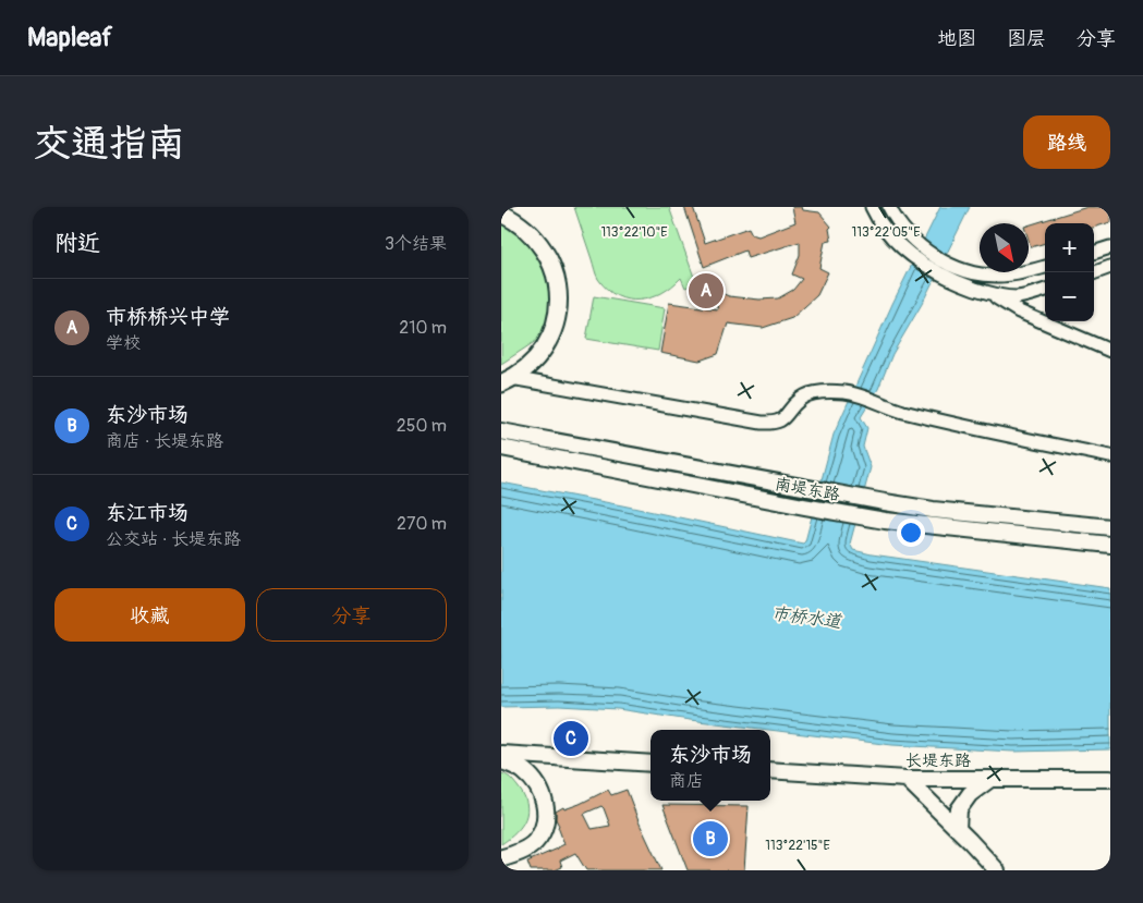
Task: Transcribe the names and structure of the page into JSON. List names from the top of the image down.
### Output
{
  "streets": {
    "street": ["南堤东路", "长堤东路"]
  },
  "water": ["市桥水道"],
  "north": "bottom right",
  "page": {
    "header": "Mapleaf",
    "nav": ["地图", "图层", "分享"],
    "buttons": [
      "路线",
      ["收藏", "分享"]
    ],
    "title": "交通指南",
    "heading": ["附近", "3个结果"],
    "map_buttons": ["+", "−"],
    "pins": ["A", "C", "B"],
    "list": [
      {
        "mark": "A",
        "name": "市桥桥兴中学",
        "note": "学校",
        "value": "210 m"
      },
      {
        "mark": "B",
        "name": "东沙市场",
        "note": "商店 · 长堤东路",
        "value": "250 m"
      },
      {
        "mark": "C",
        "name": "东江市场",
        "note": "公交站 · 长堤东路",
        "value": "270 m"
      }
    ],
    "popup": ["东沙市场", "商店"]
  },
  "coordinates": ["113°22'10\"E", "113°22'05\"E", "113°22'15\"E"]
}
